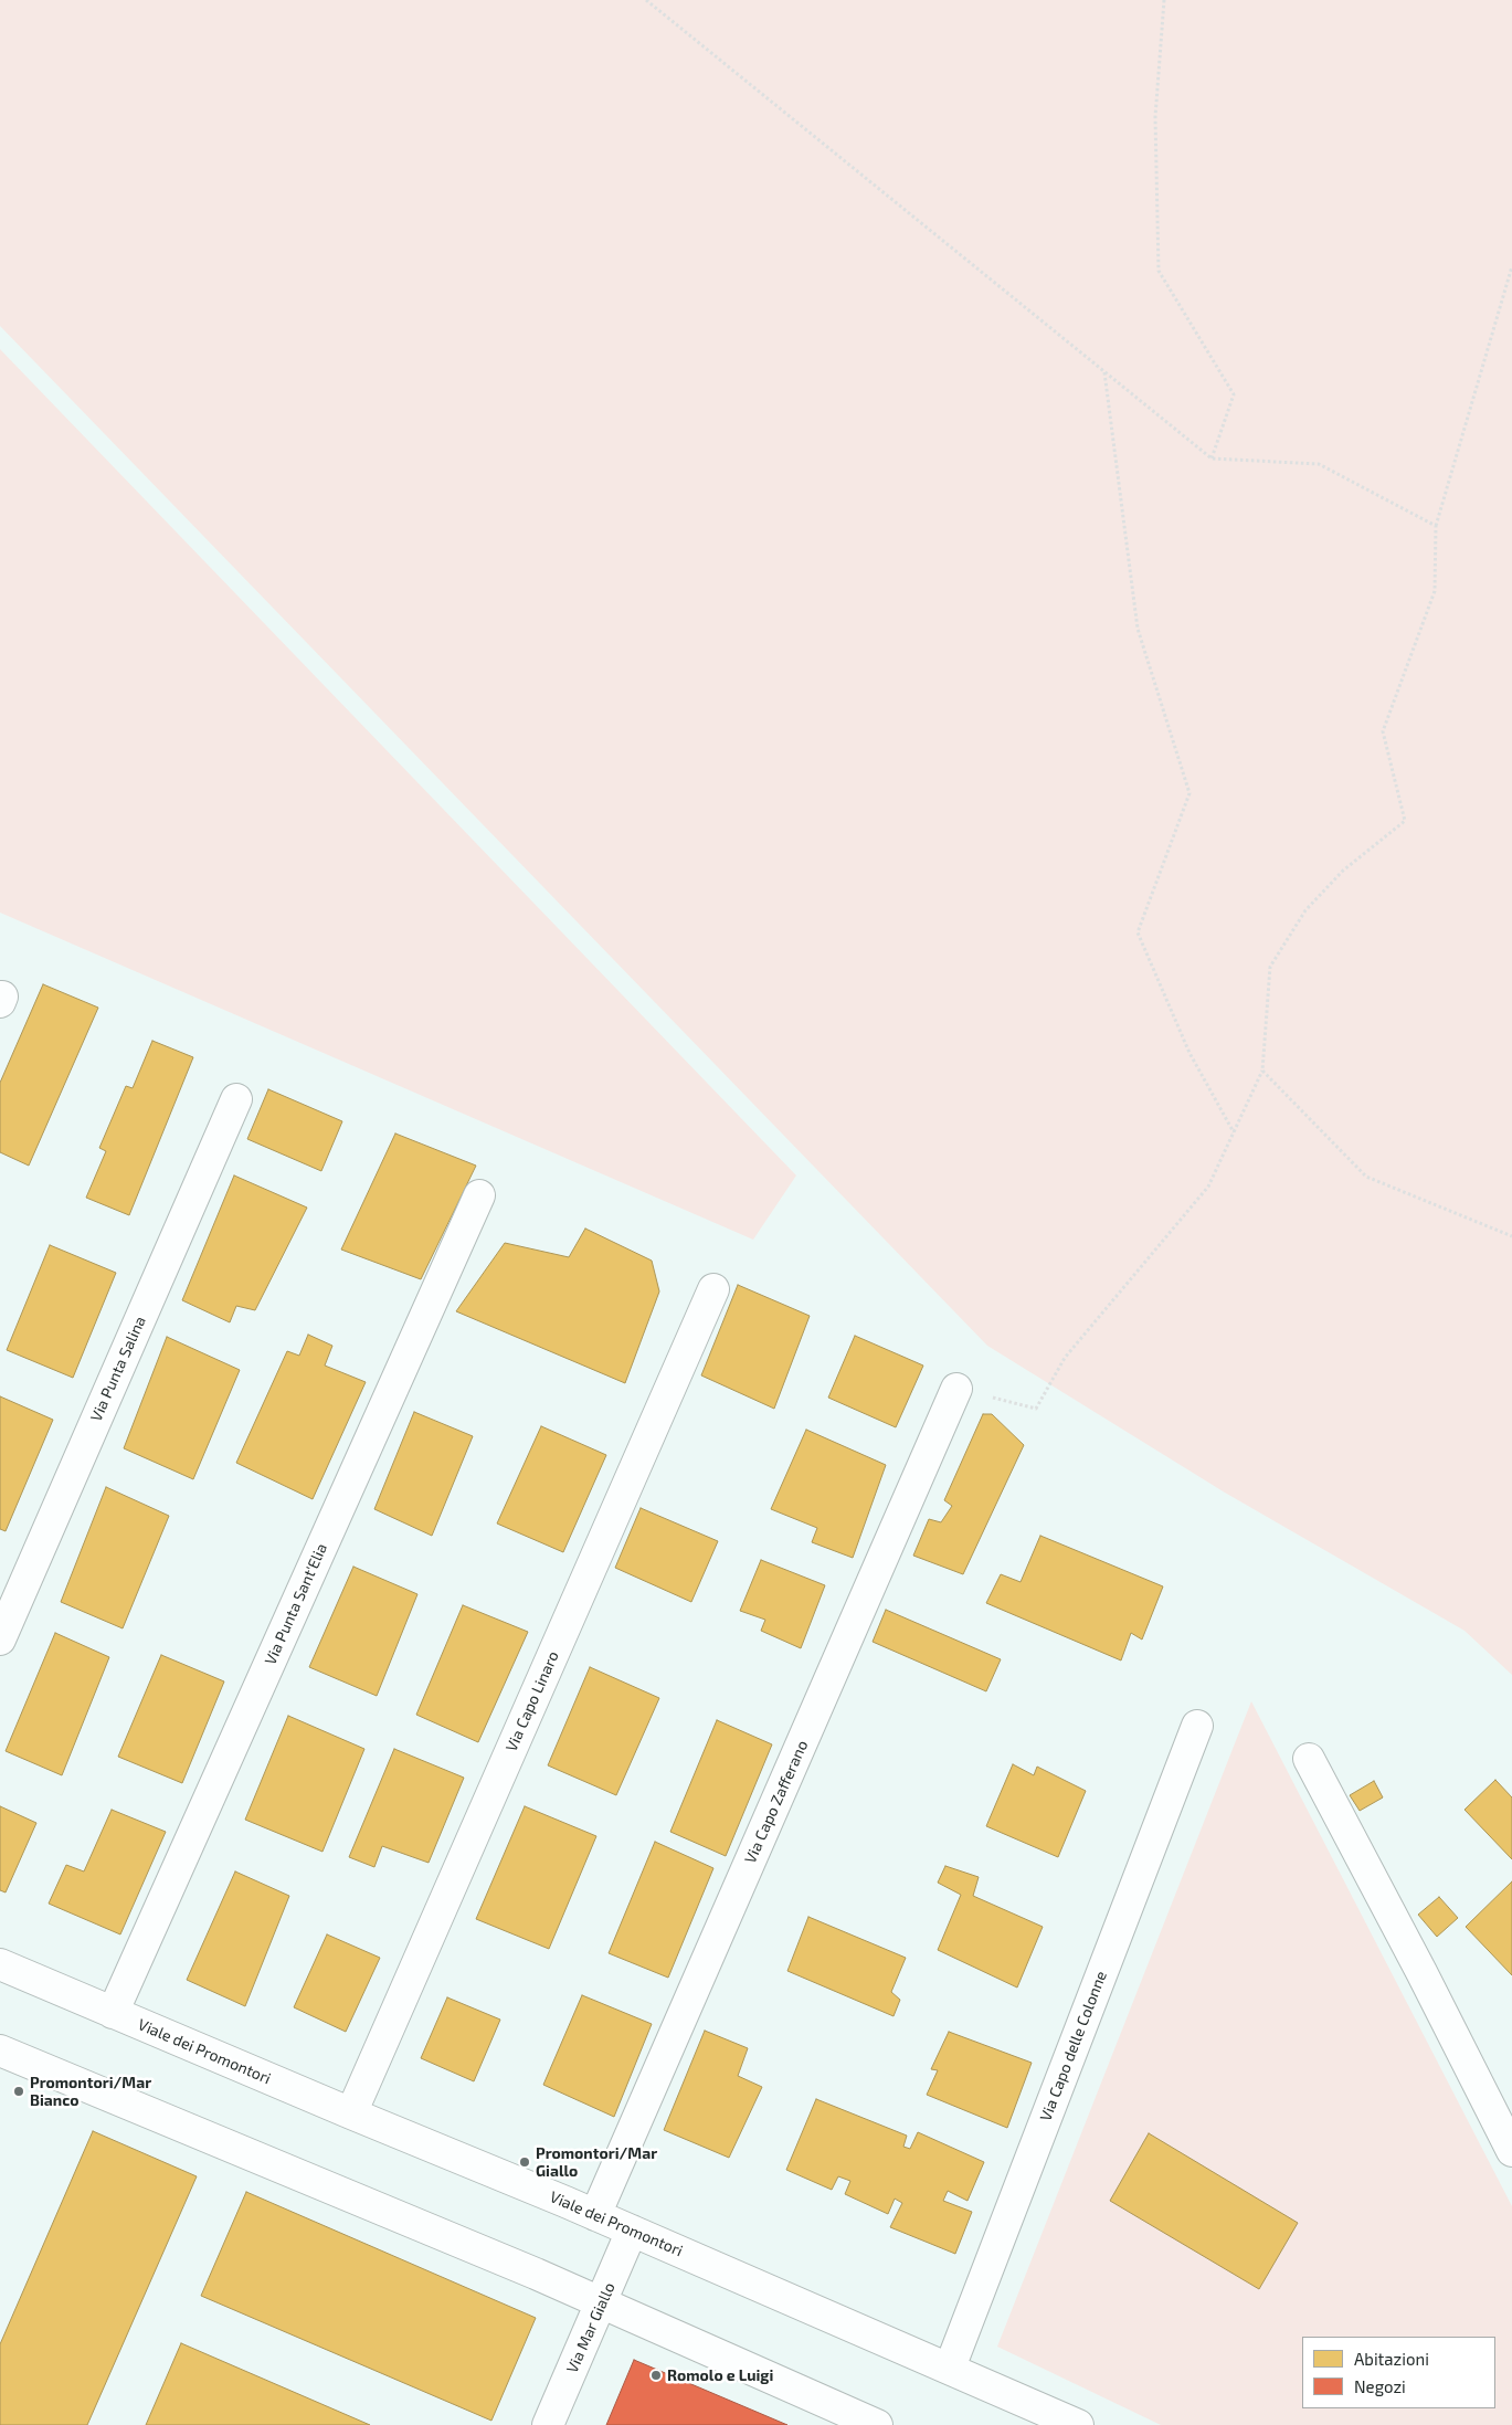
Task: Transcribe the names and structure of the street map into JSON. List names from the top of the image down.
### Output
{
  "streets": {
    "street": [
      "Via Punta Salina",
      "Via Punta Sant'Elia",
      "Via Capo Linaro",
      "Via Capo Zafferano",
      "Via Capo delle Colonne",
      "Viale dei Promontori",
      "Via Mar Giallo"
    ]
  },
  "crossings": [
    ["Via Punta Sant'Elia", "Viale dei Promontori"],
    ["Via Capo Linaro", "Viale dei Promontori"],
    ["Via Capo Zafferano", "Viale dei Promontori"],
    ["Via Capo delle Colonne", "Viale dei Promontori"],
    ["Viale dei Promontori", "Via Mar Giallo"]
  ],
  "places": ["Promontori/Mar Bianco", "Promontori/Mar Giallo", "Romolo e Luigi"],
  "legend": ["Abitazioni", "Negozi"]
}
